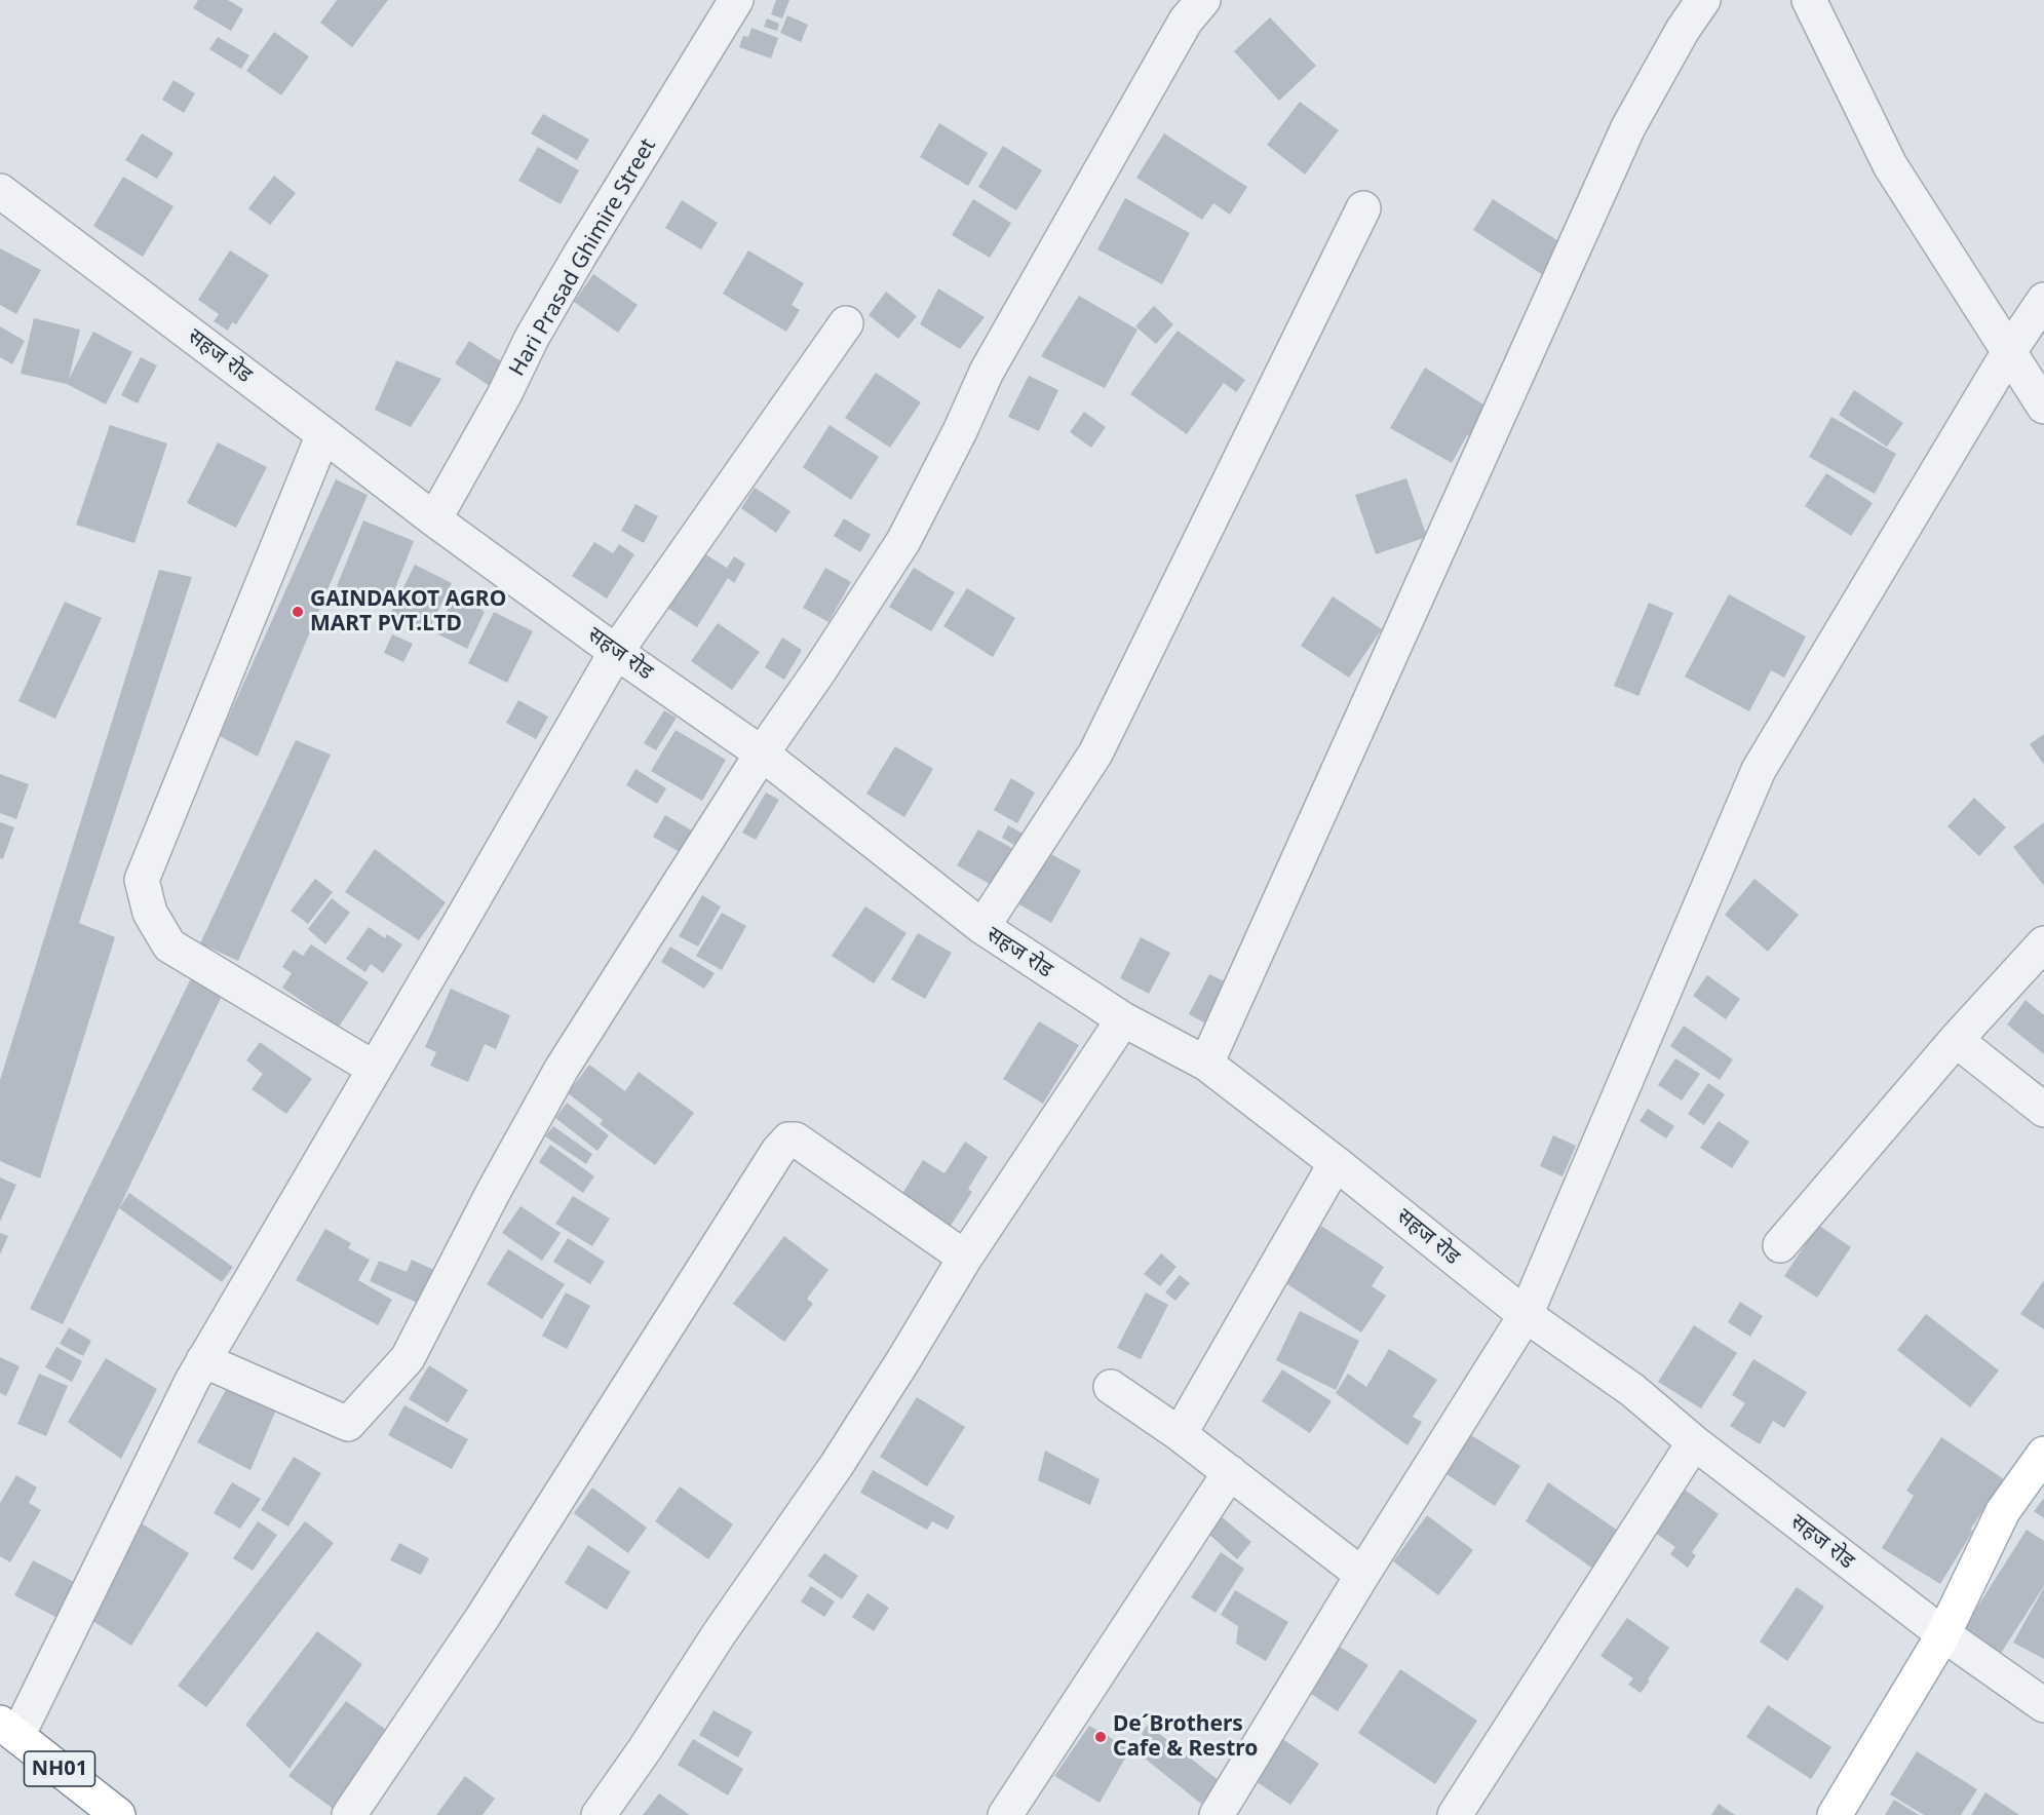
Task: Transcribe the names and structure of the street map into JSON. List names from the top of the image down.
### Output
{
  "streets": {
    "main road": ["NH01"],
    "street": ["Hari Prasad Ghimire Street", "सहज रोड"]
  },
  "crossings": [
    ["Hari Prasad Ghimire Street", "सहज रोड"]
  ],
  "places": ["GAINDAKOT AGRO MART PVT.LTD", "De´Brothers Cafe & Restro"]
}
